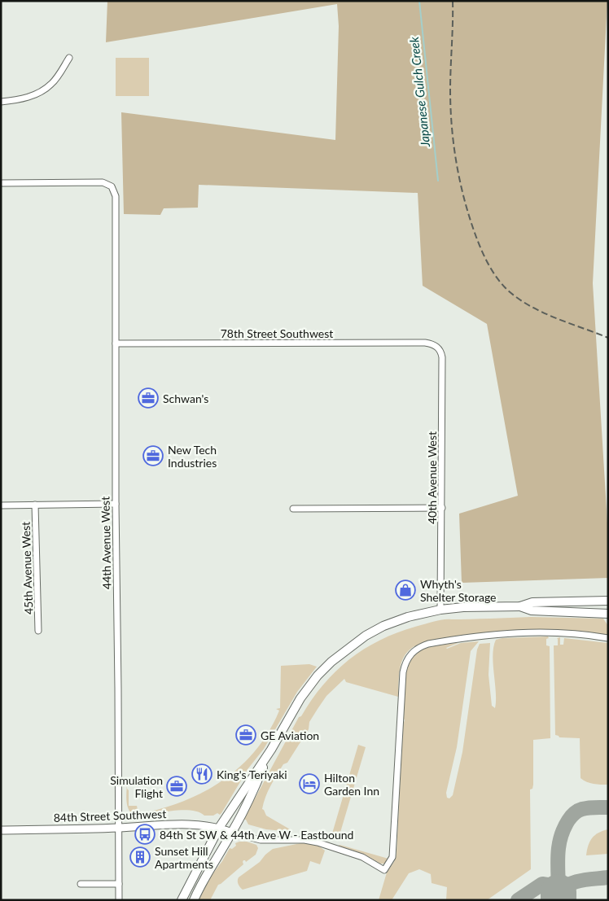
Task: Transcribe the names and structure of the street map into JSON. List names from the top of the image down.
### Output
{
  "streets": {
    "main road": ["84th Street Southwest"],
    "street": [
      "78th Street Southwest",
      "40th Avenue West",
      "44th Avenue West",
      "45th Avenue West"
    ]
  },
  "crossings": [
    ["78th Street Southwest", "40th Avenue West"],
    ["78th Street Southwest", "44th Avenue West"],
    ["44th Avenue West", "84th Street Southwest"]
  ],
  "water": ["Japanese Gulch Creek"],
  "places": {
    "office": [
      "Schwan's",
      "New Tech Industries",
      "GE Aviation",
      "Simulation Flight"
    ],
    "shop": ["Whyth's Shelter Storage"],
    "restaurant": ["King's Teriyaki"],
    "hotel": ["Hilton Garden Inn"],
    "bus stop": ["84th St SW & 44th Ave W - Eastbound"],
    "building": ["Sunset Hill Apartments"]
  }
}
